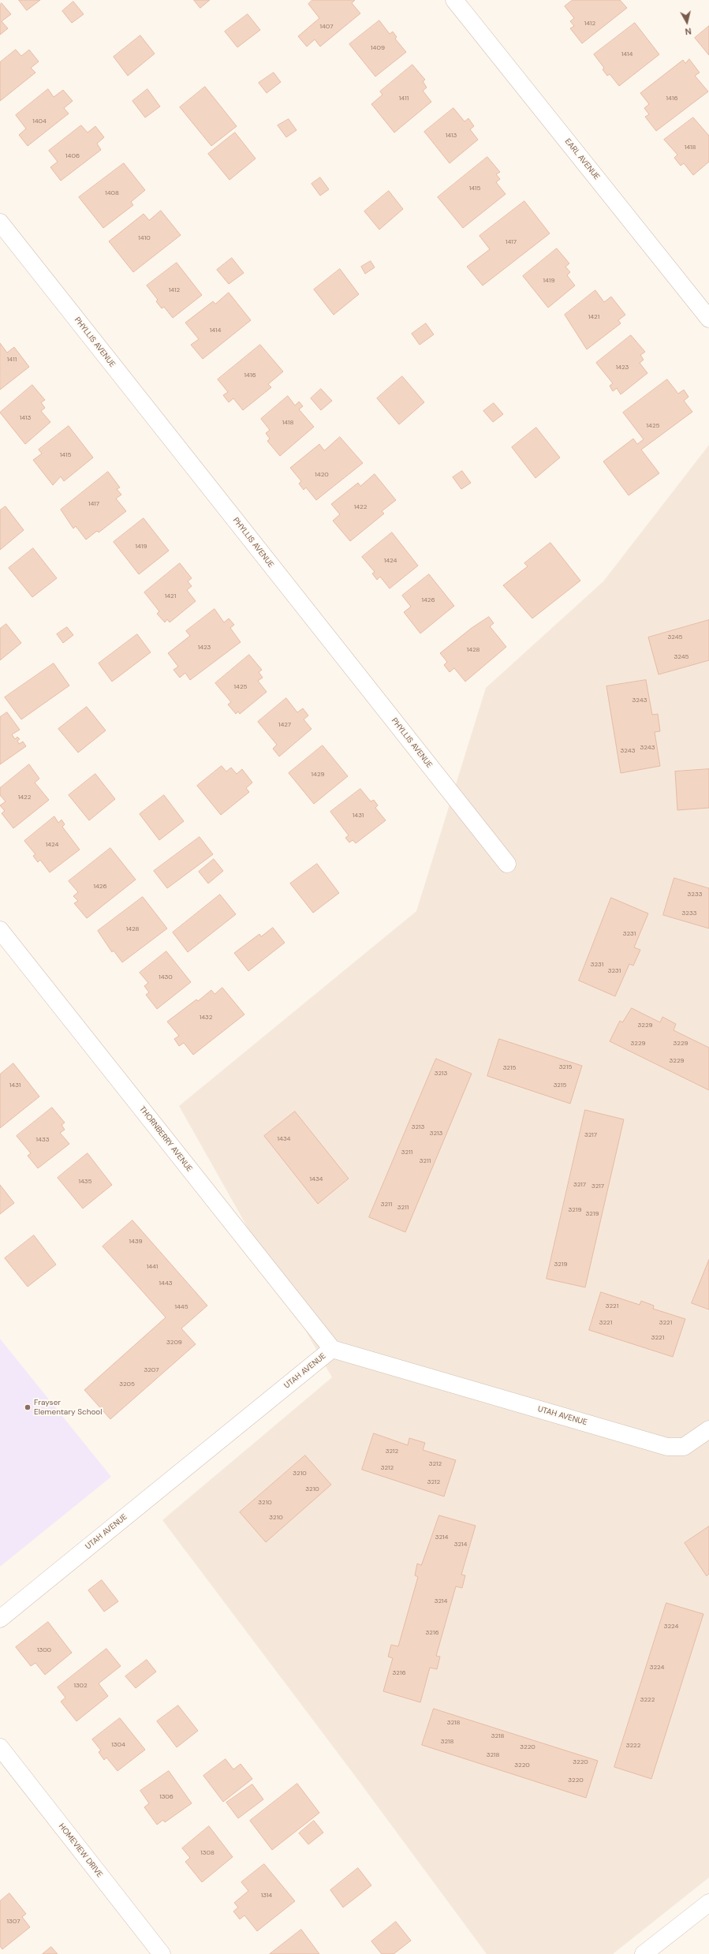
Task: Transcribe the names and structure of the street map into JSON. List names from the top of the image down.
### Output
{
  "streets": {
    "street": [
      "EARL AVENUE",
      "PHYLLIS AVENUE",
      "THORNBERRY AVENUE",
      "UTAH AVENUE",
      "HOMEVIEW DRIVE"
    ]
  },
  "crossings": [
    ["THORNBERRY AVENUE", "UTAH AVENUE"]
  ],
  "places": ["Frayser Elementary School"],
  "house_numbers": [
    "1412",
    "1407",
    "1409",
    "1414",
    "1411",
    "1416",
    "1404",
    "1413",
    "1418",
    "1406",
    "1415",
    "1408",
    "1410",
    "1417",
    "1419",
    "1412",
    "1421",
    "1414",
    "1411",
    "1423",
    "1416",
    "1413",
    "1418",
    "1425",
    "1415",
    "1420",
    "1417",
    "1422",
    "1419",
    "1424",
    "1421",
    "1426",
    "3245",
    "1423",
    "1428",
    "3245",
    "1425",
    "3243",
    "1427",
    "3243",
    "3243",
    "1429",
    "1422",
    "1431",
    "1424",
    "1426",
    "3233",
    "3233",
    "1428",
    "3231",
    "3231",
    "3231",
    "1430",
    "1432",
    "3229",
    "3229",
    "3229",
    "3229",
    "3215",
    "3215",
    "3213",
    "1431",
    "3215",
    "3213",
    "3213",
    "3217",
    "1434",
    "1433",
    "3211",
    "3211",
    "1434",
    "1435",
    "3217",
    "3217",
    "3211",
    "3211",
    "3219",
    "3219",
    "1439",
    "3219",
    "1441",
    "1443",
    "3221",
    "1445",
    "3221",
    "3221",
    "3221",
    "3209",
    "3207",
    "3205",
    "3212",
    "3212",
    "3212",
    "3210",
    "3212",
    "3210",
    "3210",
    "3210",
    "3214",
    "3214",
    "3214",
    "3224",
    "3216",
    "1300",
    "3224",
    "3216",
    "1302",
    "3222",
    "3218",
    "3218",
    "3218",
    "1304",
    "3222",
    "3220",
    "3218",
    "3220",
    "3220",
    "3220",
    "1306",
    "1308",
    "1314",
    "1307"
  ],
  "north": "bottom"
}
